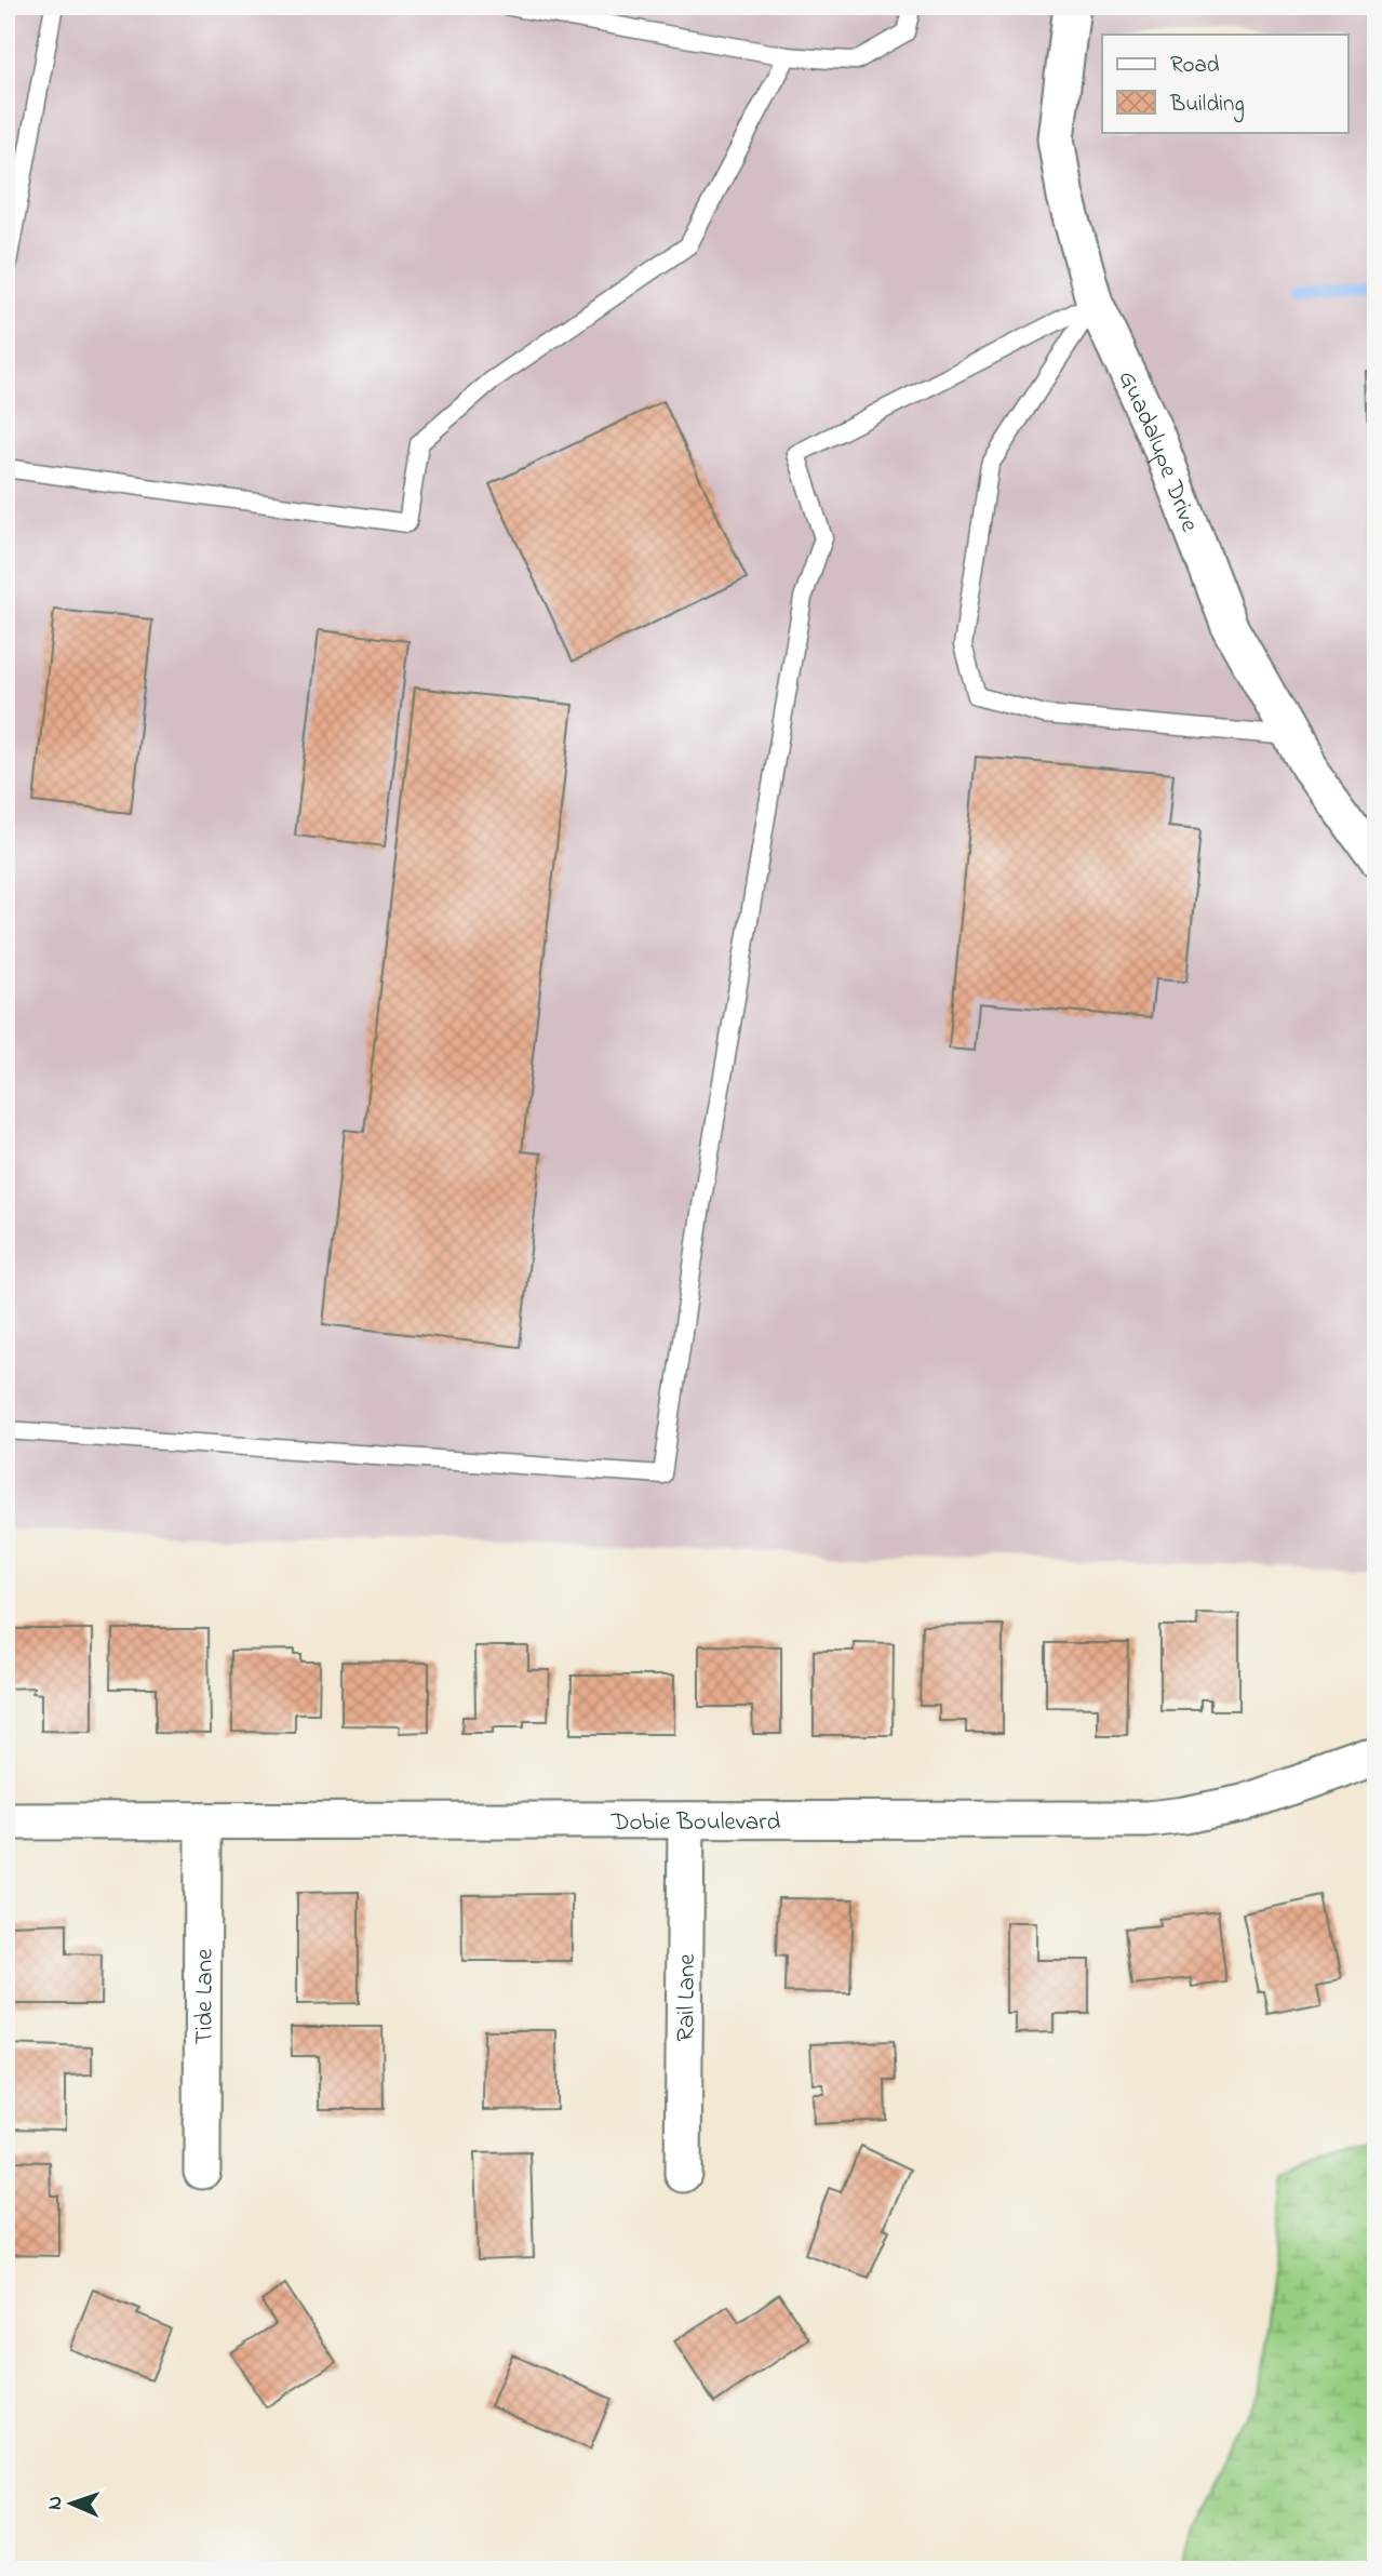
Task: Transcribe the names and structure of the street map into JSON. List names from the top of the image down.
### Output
{
  "streets": {
    "street": [
      "Guadalupe Drive",
      "Dobie Boulevard",
      "Tide Lane",
      "Rail Lane"
    ]
  },
  "crossings": [
    ["Dobie Boulevard", "Tide Lane"],
    ["Dobie Boulevard", "Rail Lane"]
  ],
  "legend": ["Road", "Building"],
  "north": "left"
}
